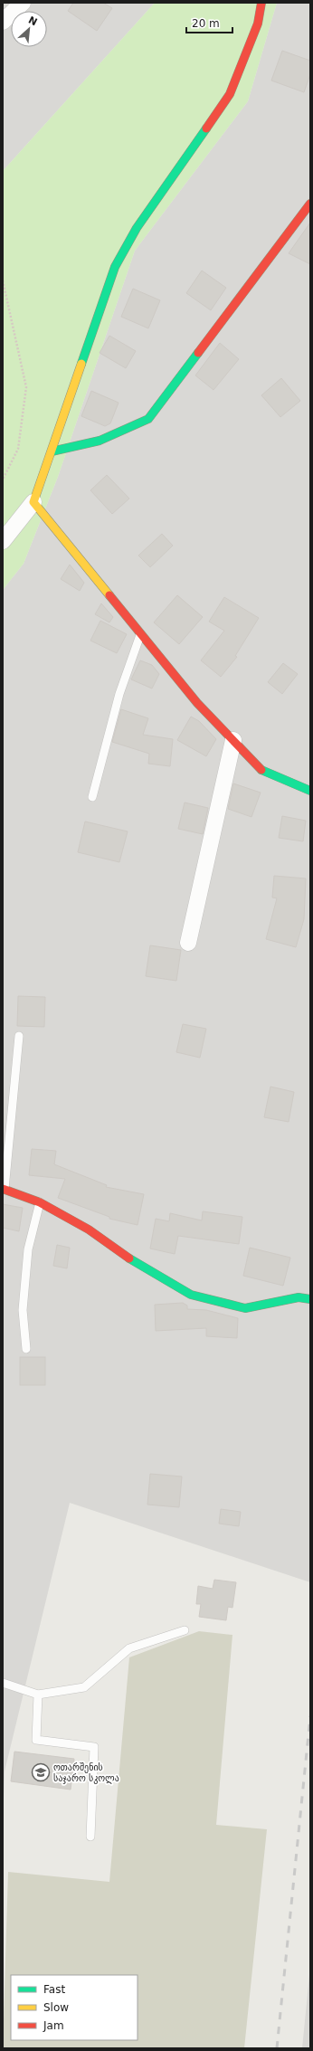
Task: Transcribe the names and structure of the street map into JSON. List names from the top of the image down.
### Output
{
  "places": {
    "school or university": ["ოთარშენის საჯარო სკოლა"]
  },
  "legend": ["Fast", "Slow", "Jam"],
  "scale_bar": "20 m",
  "north": "top right"
}
